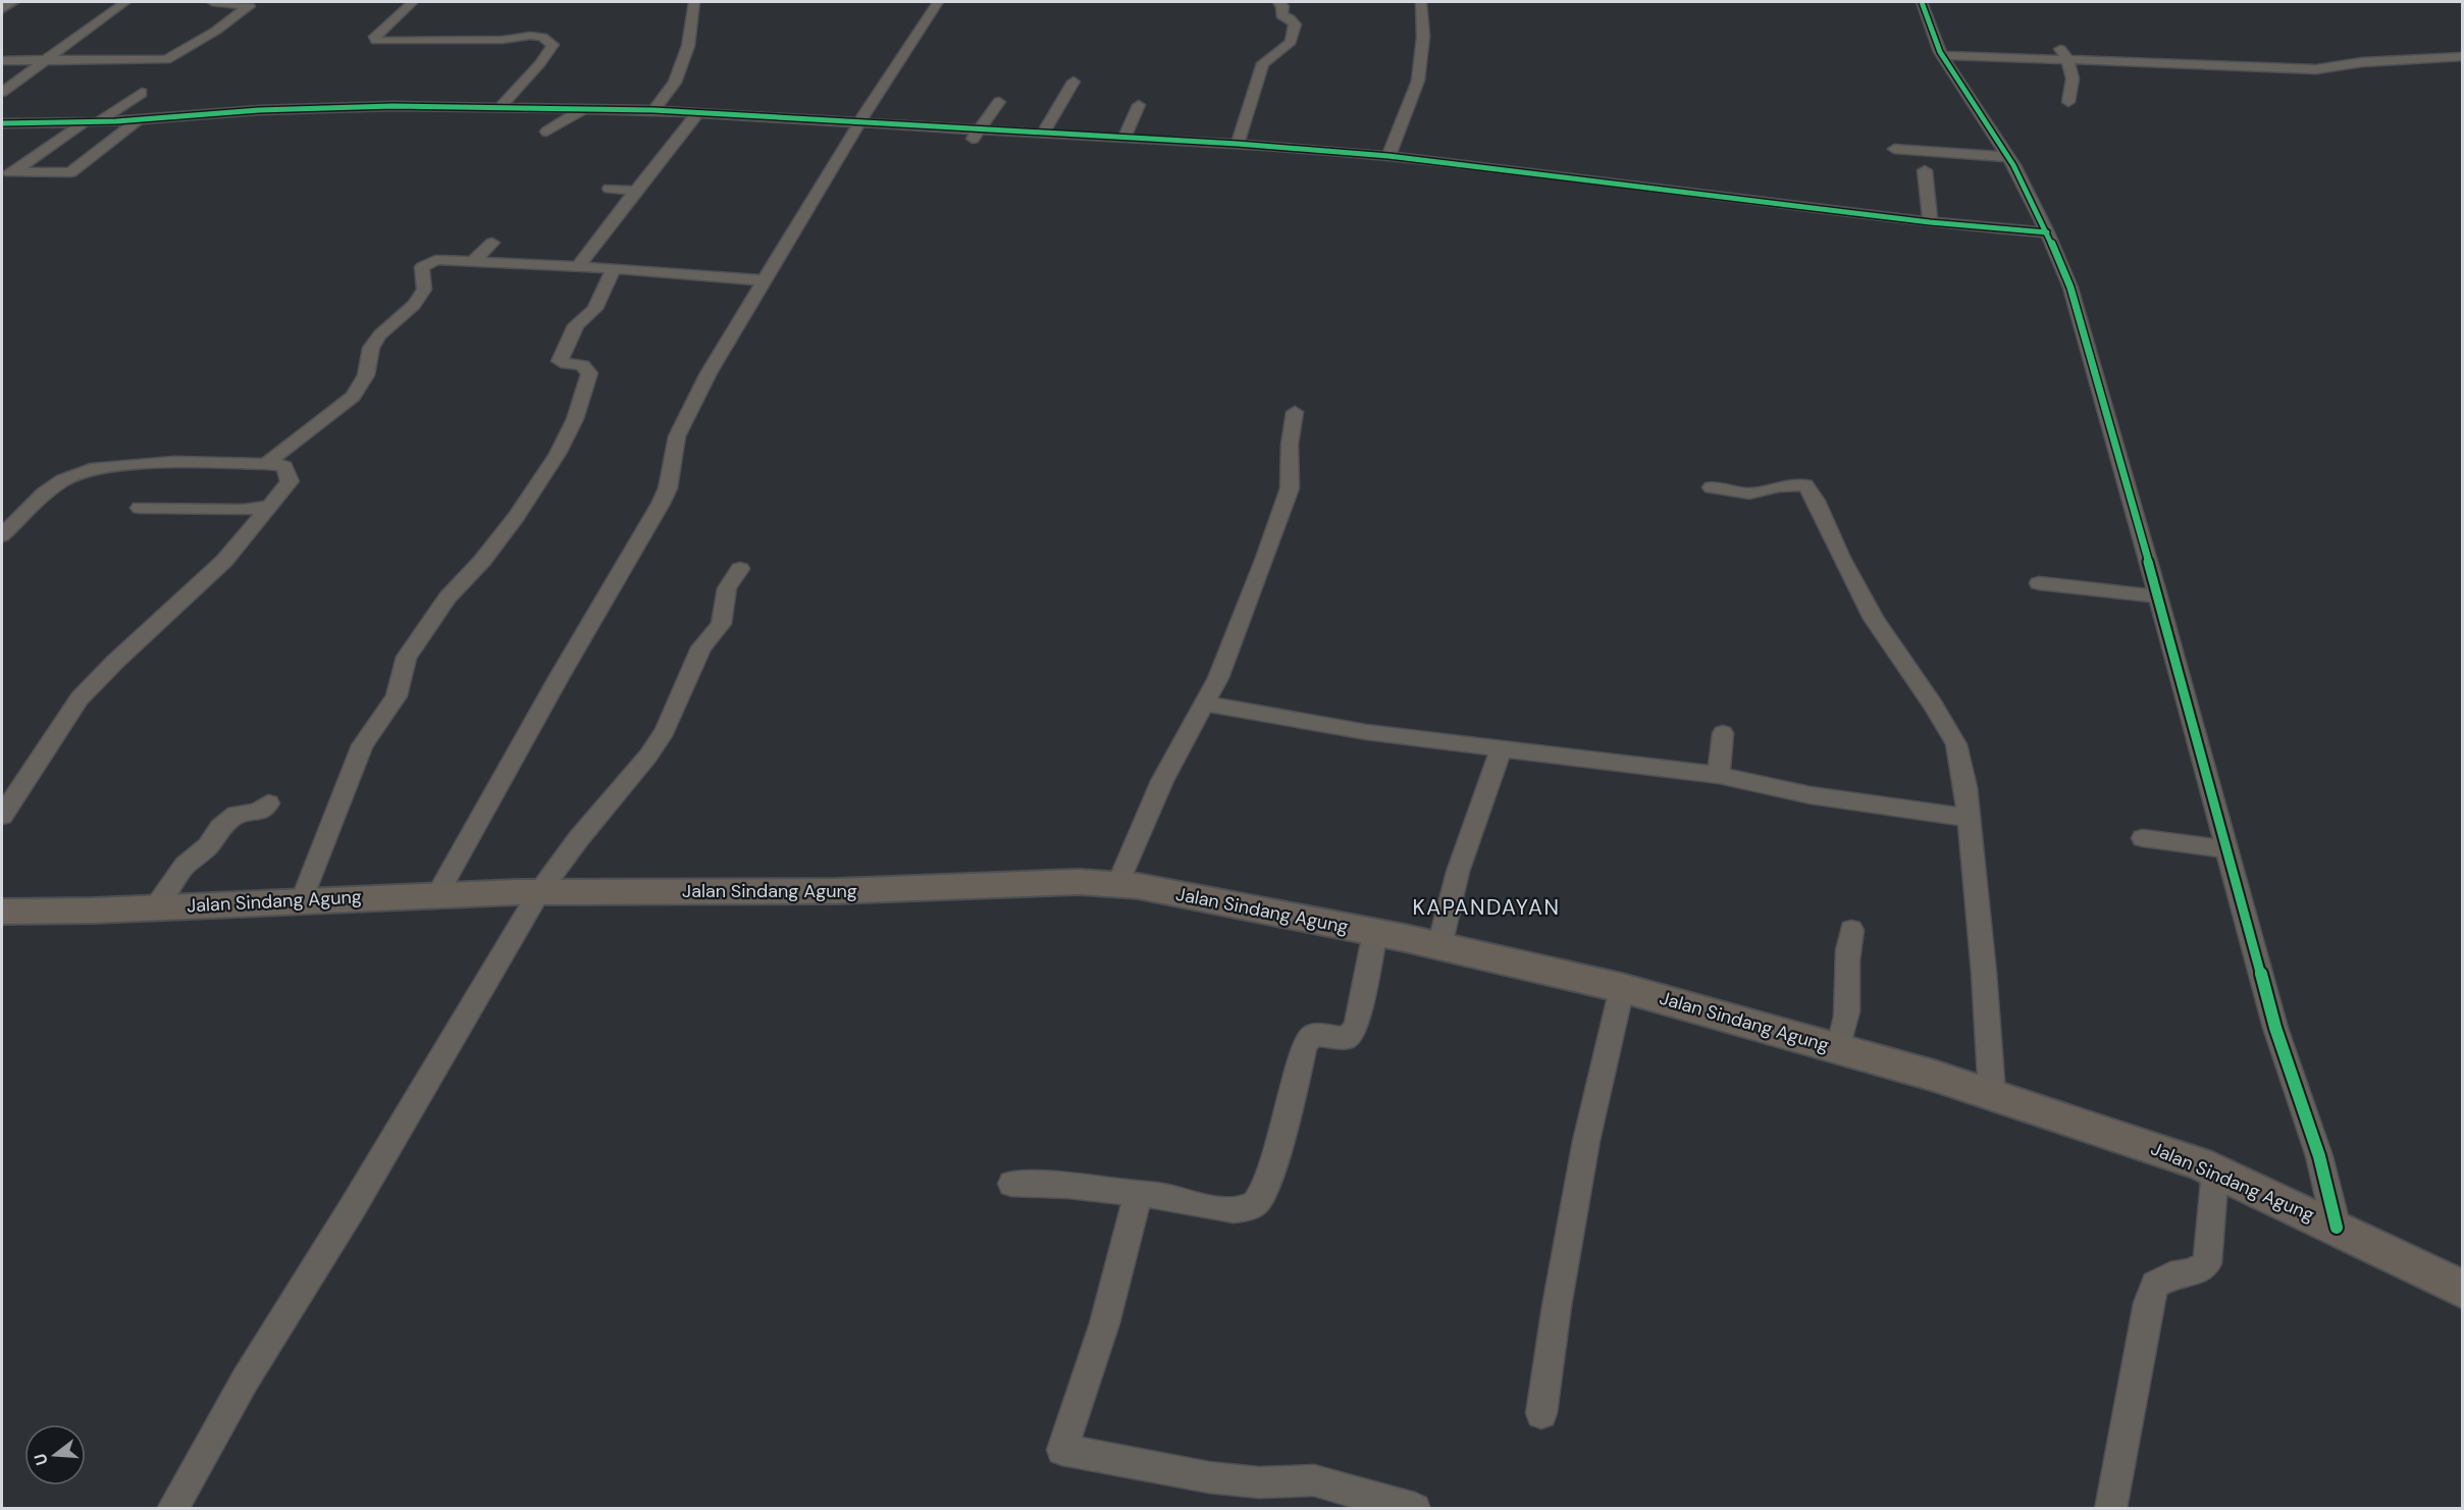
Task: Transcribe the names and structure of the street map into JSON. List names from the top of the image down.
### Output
{
  "streets": {
    "main road": ["Jalan Sindang Agung"]
  },
  "districts": ["KAPANDAYAN"],
  "north": "left"
}
